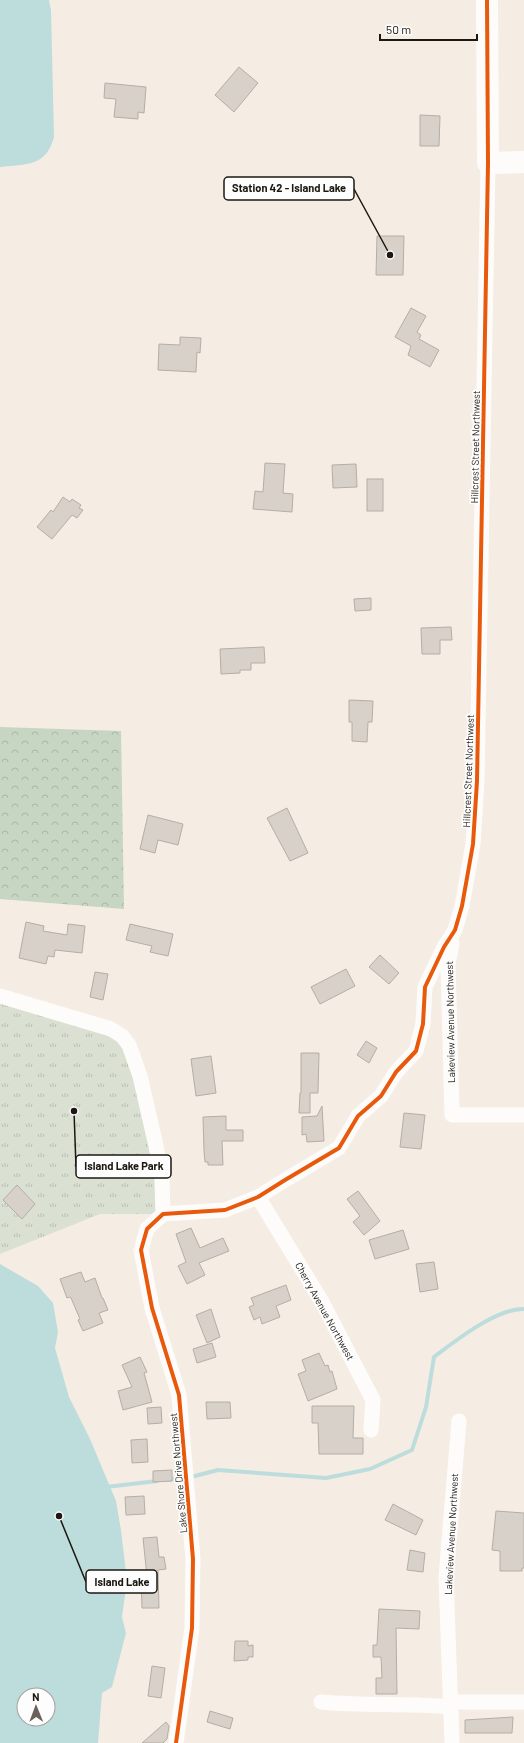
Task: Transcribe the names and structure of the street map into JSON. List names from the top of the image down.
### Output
{
  "streets": {
    "street": [
      "Hillcrest Street Northwest",
      "Lakeview Avenue Northwest",
      "Cherry Avenue Northwest",
      "Lake Shore Drive Northwest"
    ]
  },
  "crossings": [
    ["Hillcrest Street Northwest", "Lakeview Avenue Northwest"],
    ["Hillcrest Street Northwest", "Cherry Avenue Northwest"],
    ["Hillcrest Street Northwest", "Lake Shore Drive Northwest"]
  ],
  "places": ["Station 42 - Island Lake", "Island Lake Park", "Island Lake"],
  "scale_bar": "50 m",
  "north": "top"
}
